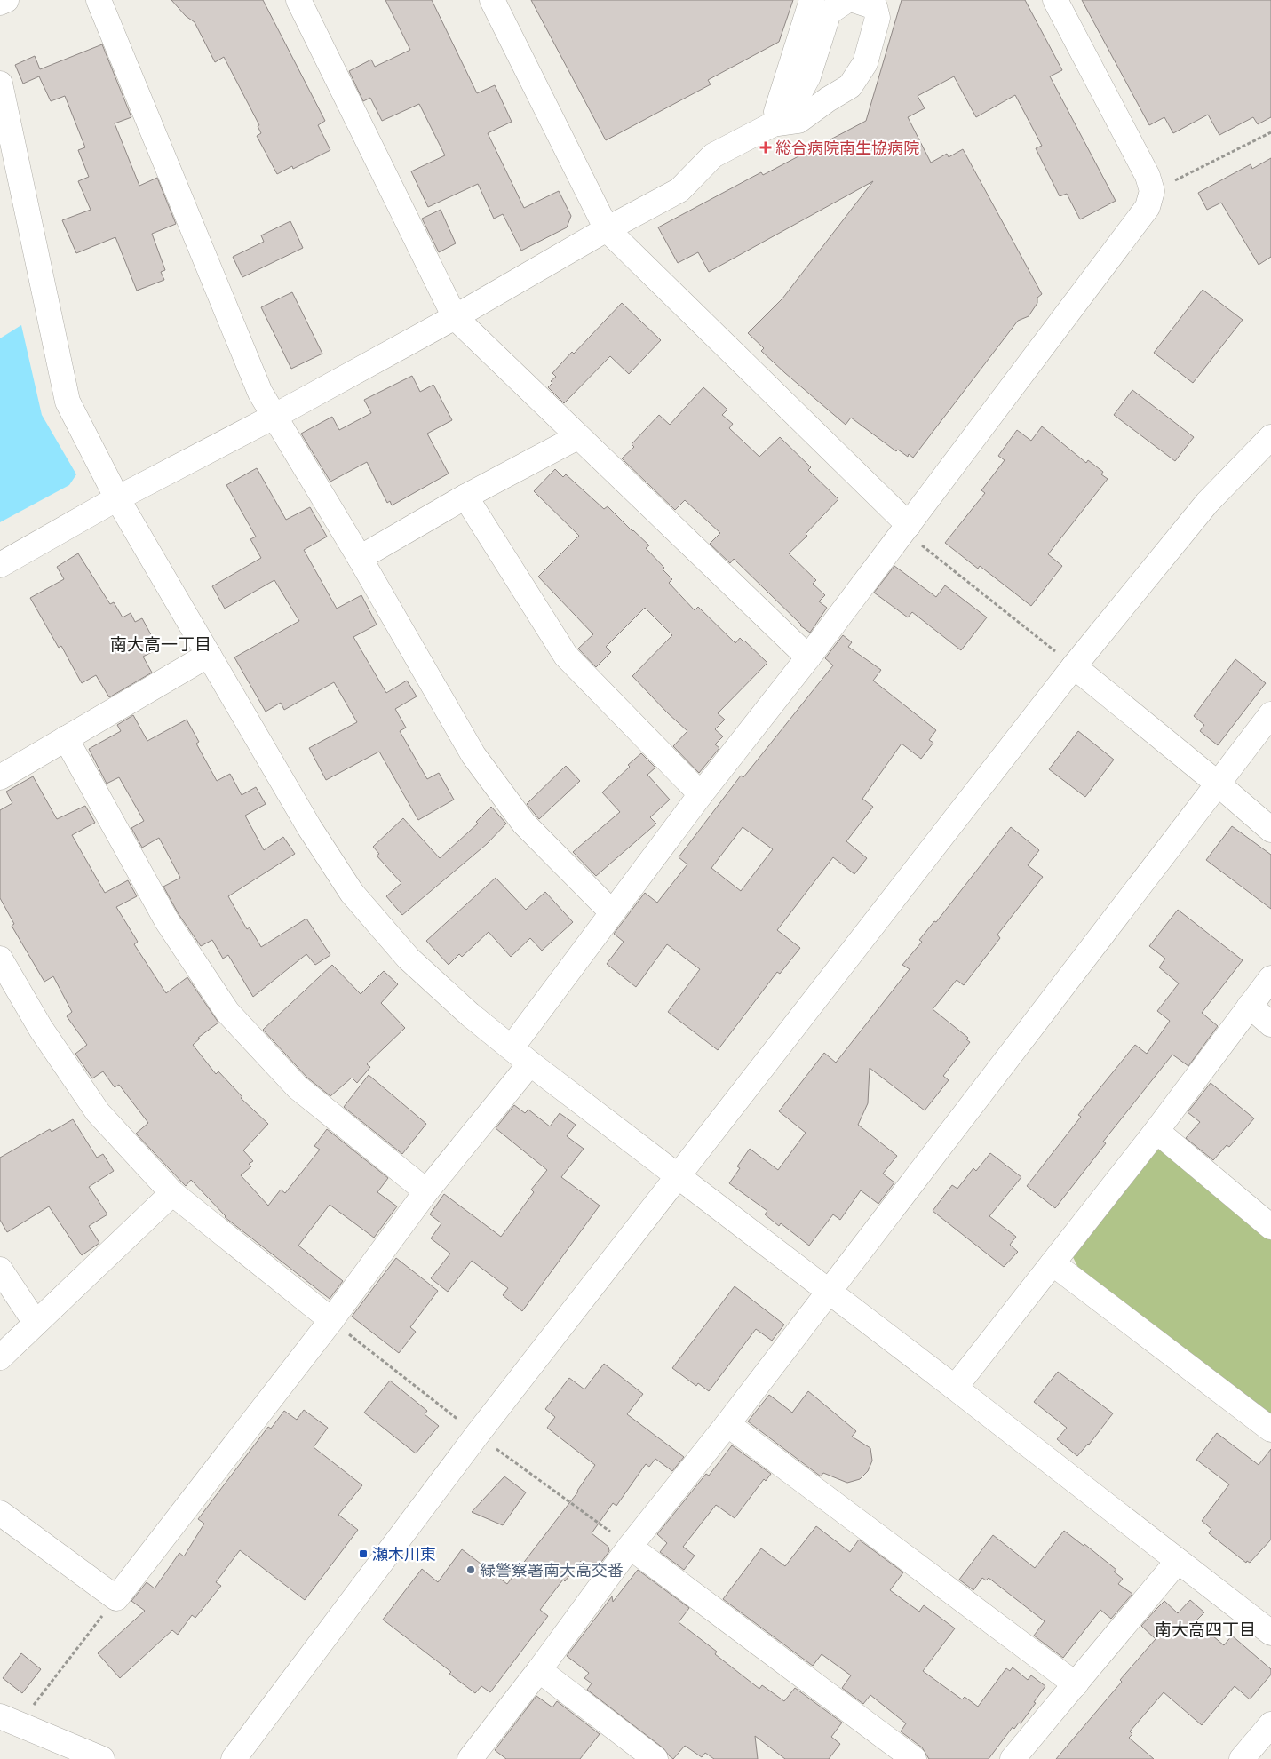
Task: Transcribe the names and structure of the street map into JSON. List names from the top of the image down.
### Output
{
  "districts": ["南大高一丁目", "南大高四丁目"],
  "places": {
    "health": ["総合病院南生協病院"],
    "transit": ["瀬木川東"],
    "other": ["緑警察署南大高交番"]
  }
}
